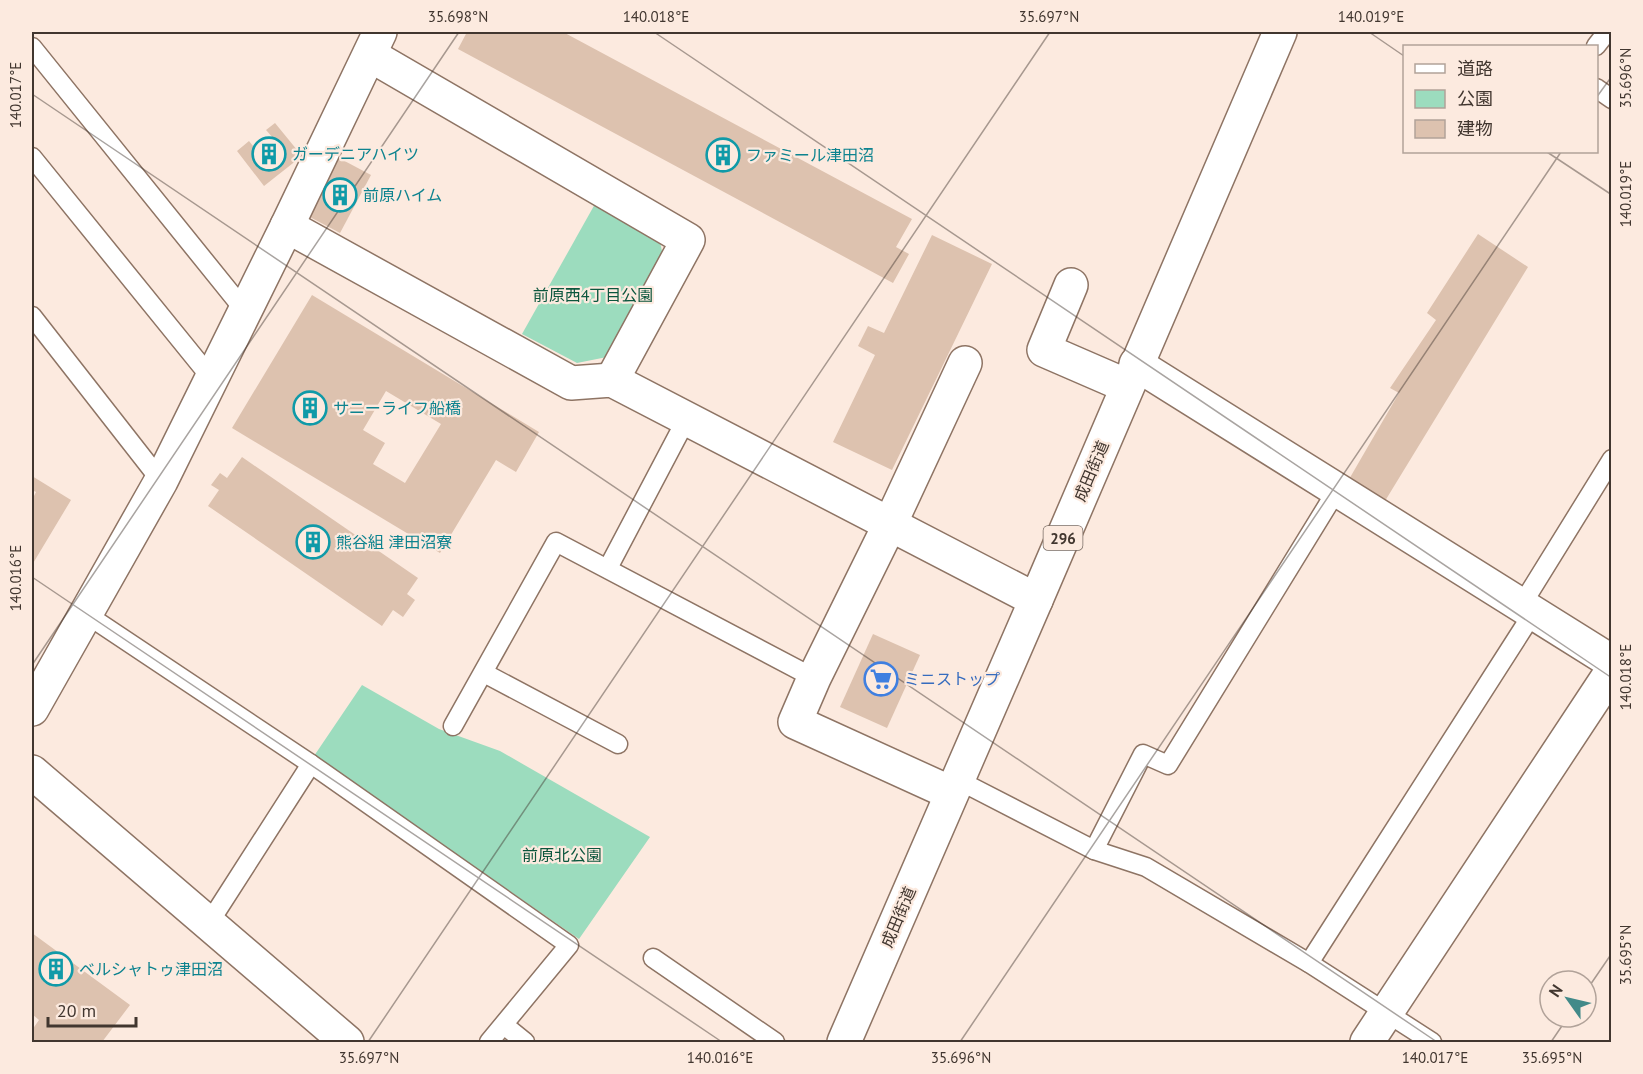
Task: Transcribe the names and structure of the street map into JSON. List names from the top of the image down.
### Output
{
  "streets": {
    "main road": ["成田街道", "296"]
  },
  "parks": ["前原西4丁目公園", "前原北公園"],
  "places": {
    "building": [
      "ガーデニアハイツ",
      "ファミール津田沼",
      "前原ハイム",
      "サニーライフ船橋",
      "熊谷組 津田沼寮",
      "ベルシャトゥ津田沼"
    ],
    "supermarket": ["ミニストップ"]
  },
  "legend": ["道路", "公園", "建物"],
  "scale_bar": "20 m",
  "north": "top left",
  "coordinates": [
    "35.698°N",
    "140.018°E",
    "35.697°N",
    "140.019°E",
    "35.696°N",
    "140.017°E",
    "140.016°E",
    "35.695°N"
  ]
}
